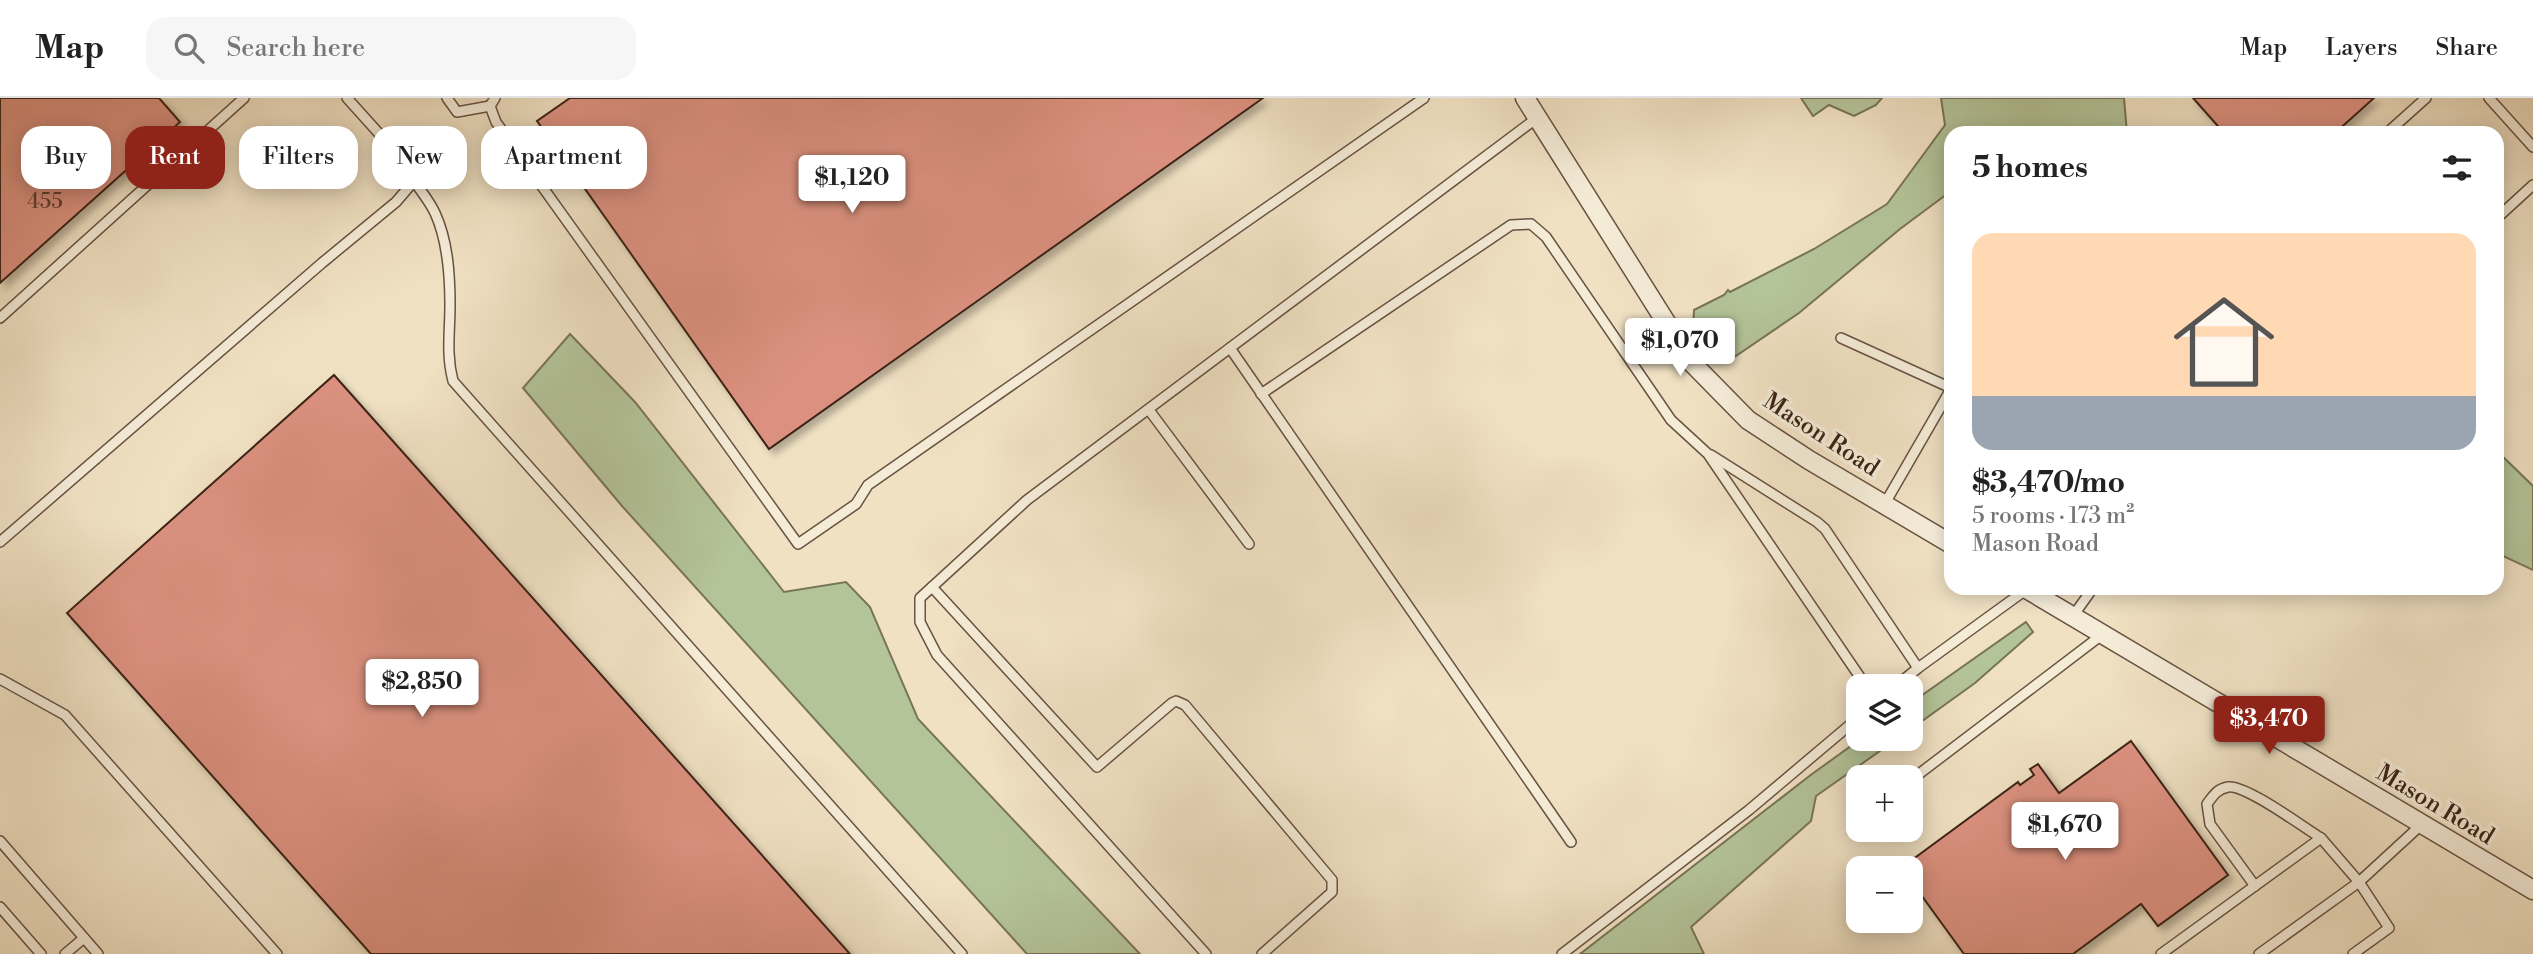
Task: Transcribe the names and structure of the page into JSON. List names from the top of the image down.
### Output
{
  "streets": {
    "street": ["Mason Road"]
  },
  "house_numbers": ["455"],
  "page": {
    "header": "Map",
    "search": "Search here",
    "nav": ["Map", "Layers", "Share"],
    "chip": [
      "Buy",
      "Rent",
      "Filters",
      "New",
      "Apartment"
    ],
    "heading": "5 homes",
    "price": [
      "$1,120",
      "$1,070",
      "$2,850",
      "$3,470",
      "$1,670"
    ],
    "list": [
      {
        "name": "$3,470/mo",
        "note": "5 rooms · 173 m² · Mason Road"
      }
    ],
    "map_buttons": ["+", "−"]
  }
}
